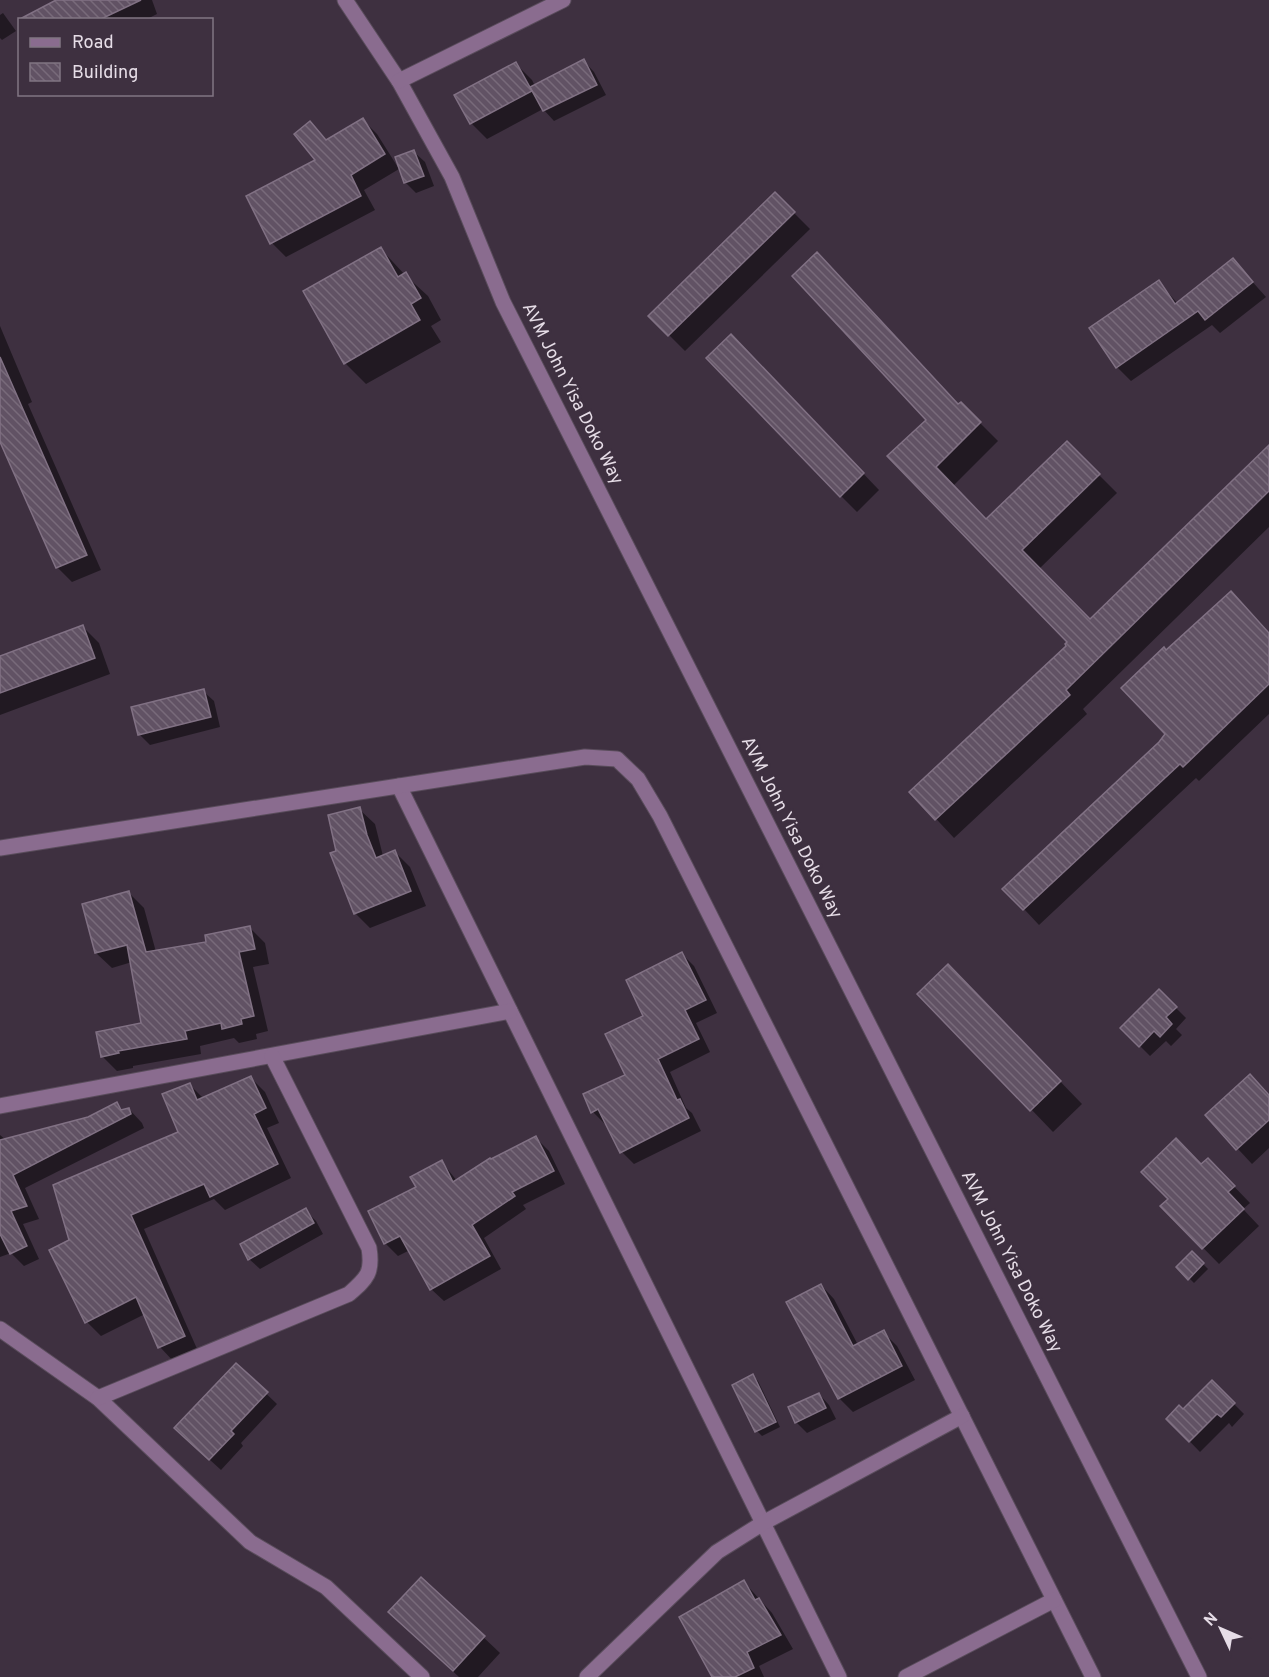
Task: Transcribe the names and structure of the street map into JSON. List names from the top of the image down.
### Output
{
  "streets": {
    "street": ["AVM John Yisa Doko Way"]
  },
  "legend": ["Road", "Building"],
  "north": "top left"
}
